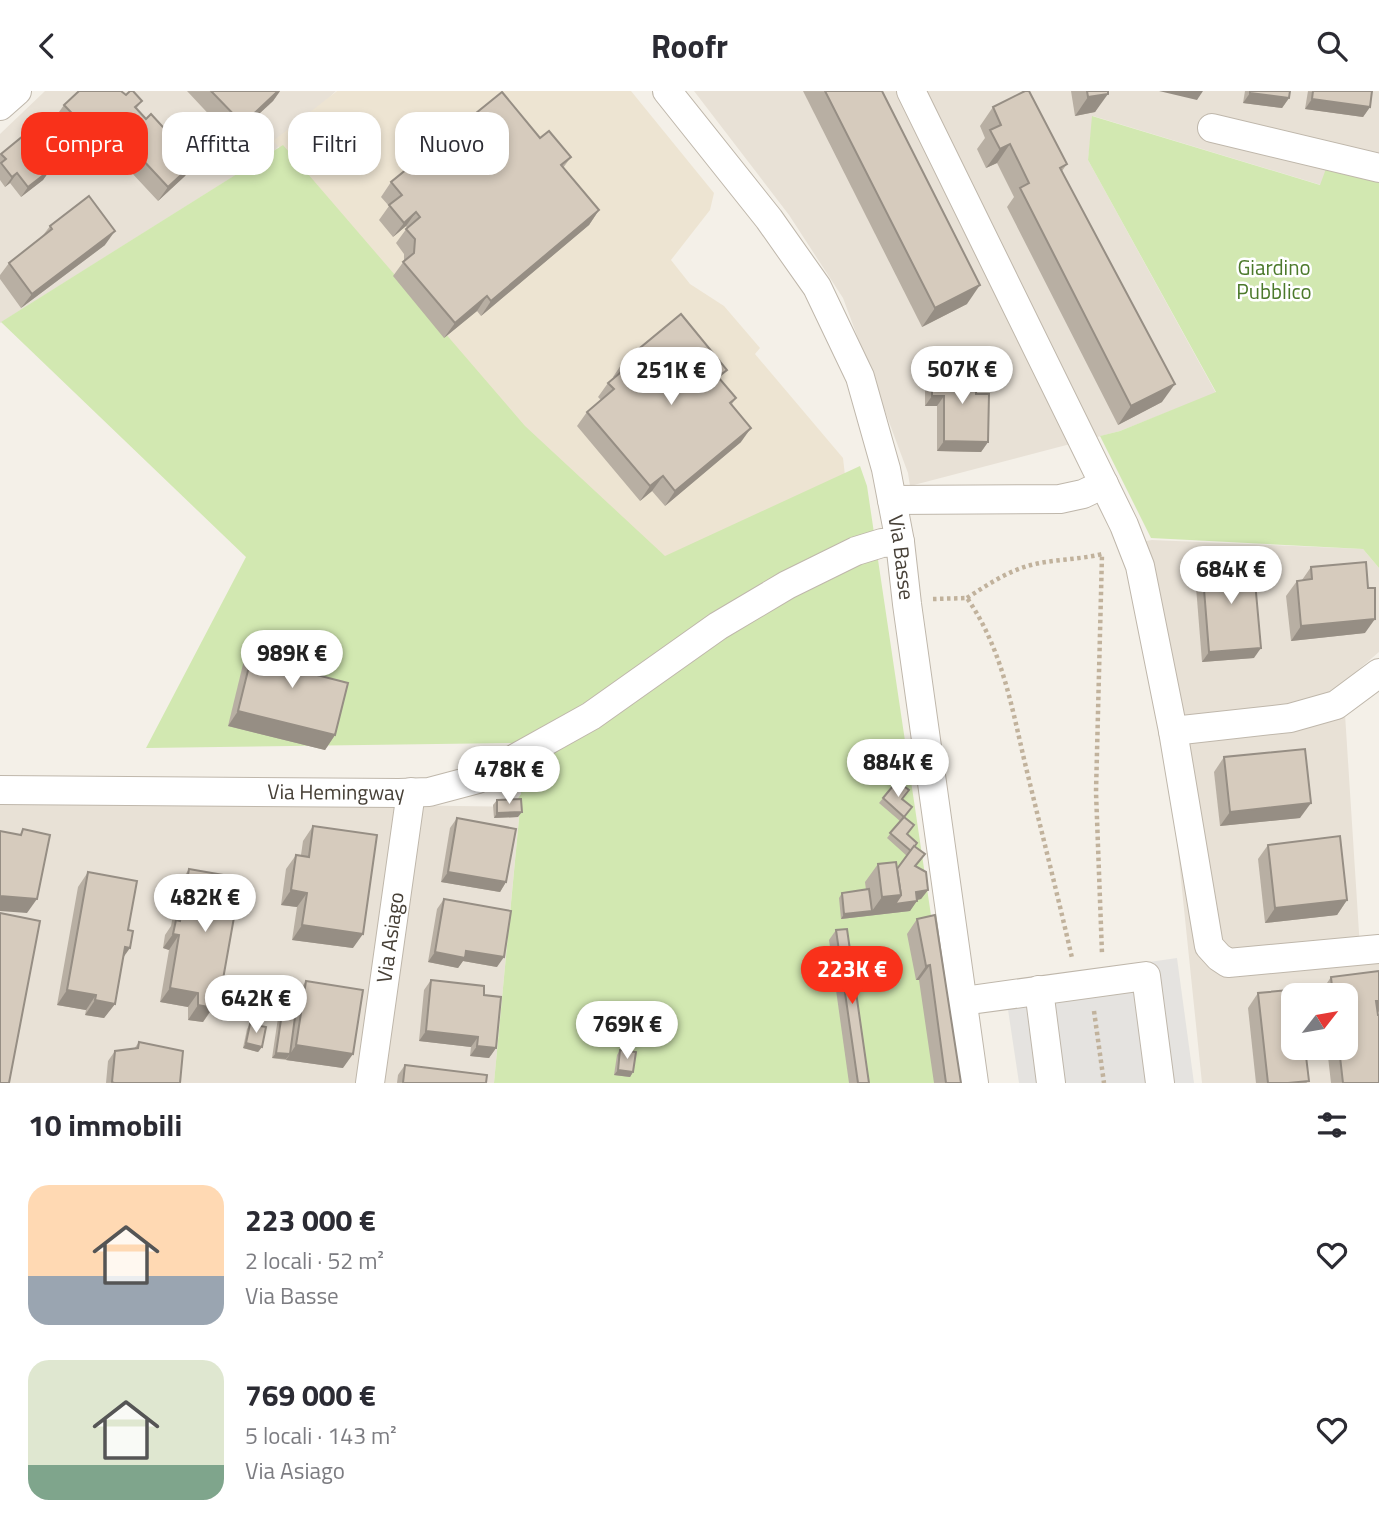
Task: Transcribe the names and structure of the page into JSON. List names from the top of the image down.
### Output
{
  "streets": {
    "street": ["Via Basse", "Via Hemingway", "Via Asiago"]
  },
  "crossings": [
    ["Via Basse", "Via Hemingway"],
    ["Via Hemingway", "Via Asiago"]
  ],
  "parks": ["Giardino Pubblico"],
  "north": "top right",
  "page": {
    "header": "Roofr",
    "chip": [
      "Compra",
      "Affitta",
      "Filtri",
      "Nuovo"
    ],
    "price": [
      "507K €",
      "251K €",
      "684K €",
      "989K €",
      "884K €",
      "478K €",
      "482K €",
      "223K €",
      "642K €",
      "769K €"
    ],
    "heading": "10 immobili",
    "list": [
      {
        "name": "223 000 €",
        "note": "2 locali · 52 m² · Via Basse"
      },
      {
        "name": "769 000 €",
        "note": "5 locali · 143 m² · Via Asiago"
      }
    ]
  }
}
